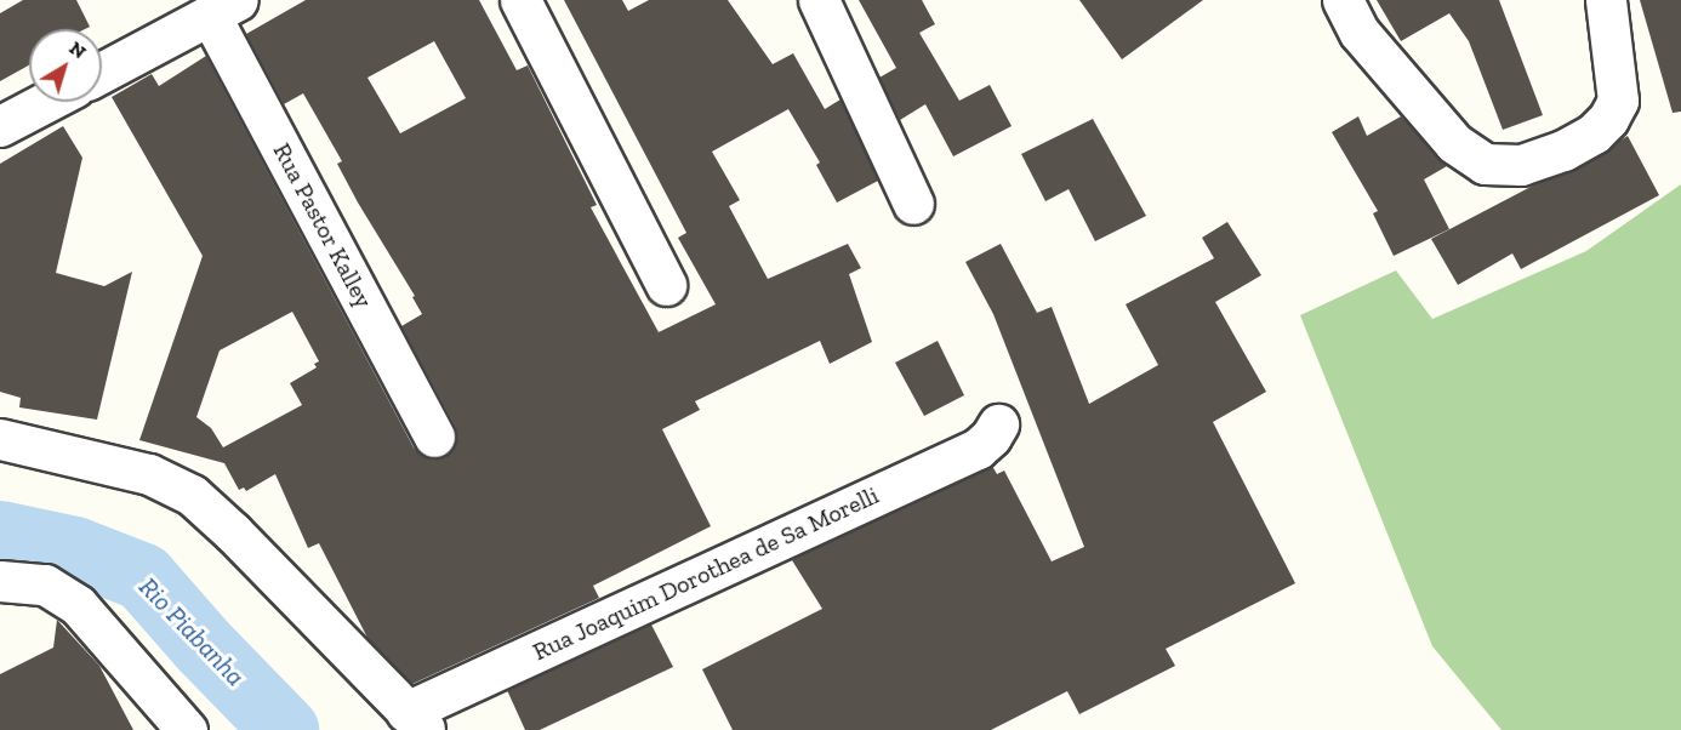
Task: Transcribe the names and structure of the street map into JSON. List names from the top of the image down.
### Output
{
  "streets": {
    "street": ["Rua Pastor Kalley", "Rua Joaquim Dorothea de Sa Morelli"]
  },
  "water": ["Rio Piabanha"],
  "north": "top right"
}
